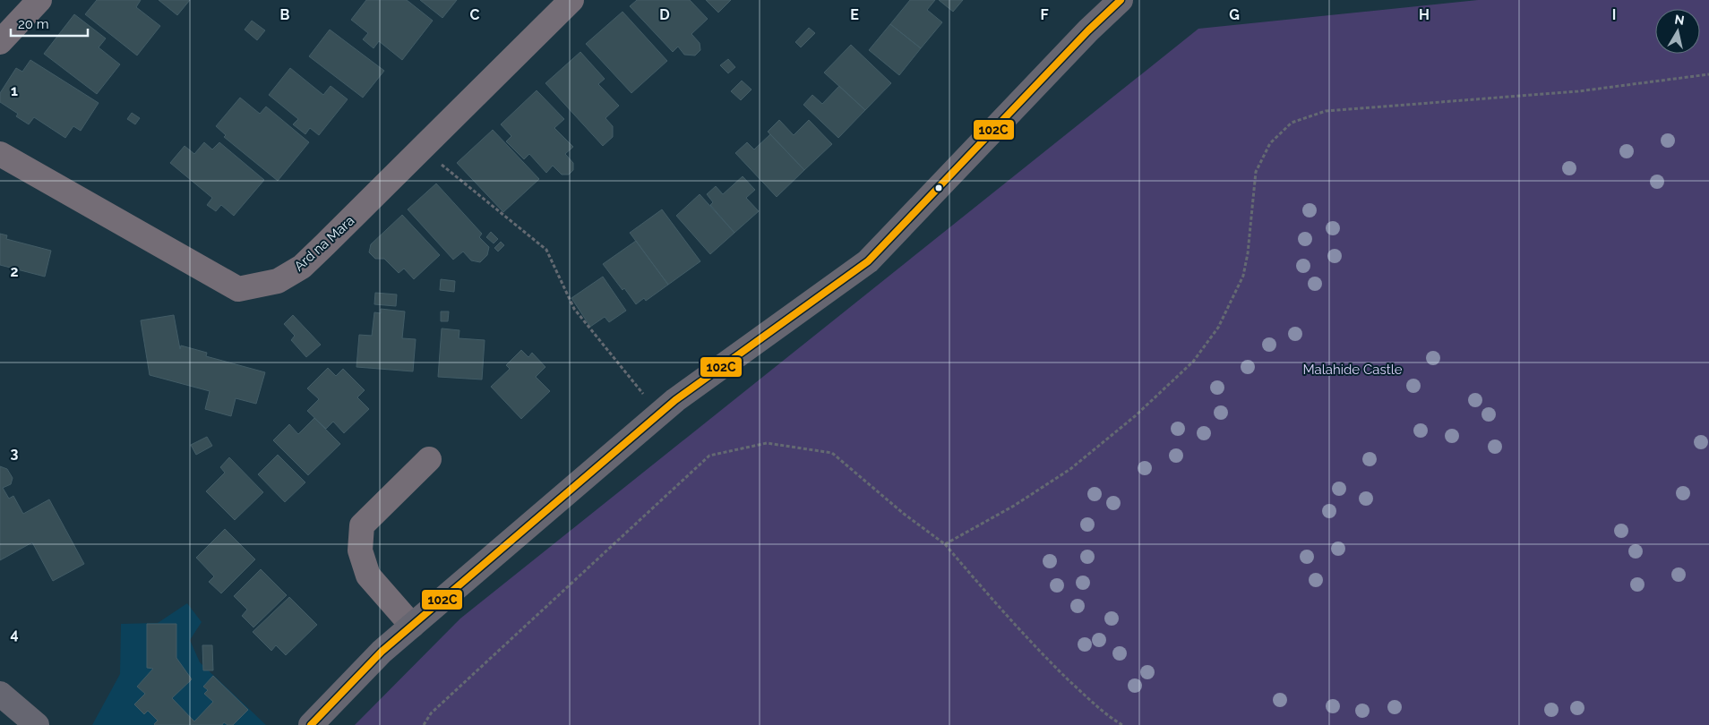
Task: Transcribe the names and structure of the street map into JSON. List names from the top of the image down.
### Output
{
  "streets": {
    "street": ["Ard na Mara"]
  },
  "parks": ["Malahide Castle"],
  "lines": ["transit line 102C"],
  "scale_bar": "20 m",
  "north": "top",
  "grid": {
    "columns": [
      "B",
      "C",
      "D",
      "E",
      "F",
      "G",
      "H",
      "I"
    ],
    "rows": [
      "1",
      "2",
      "3",
      "4"
    ]
  }
}
